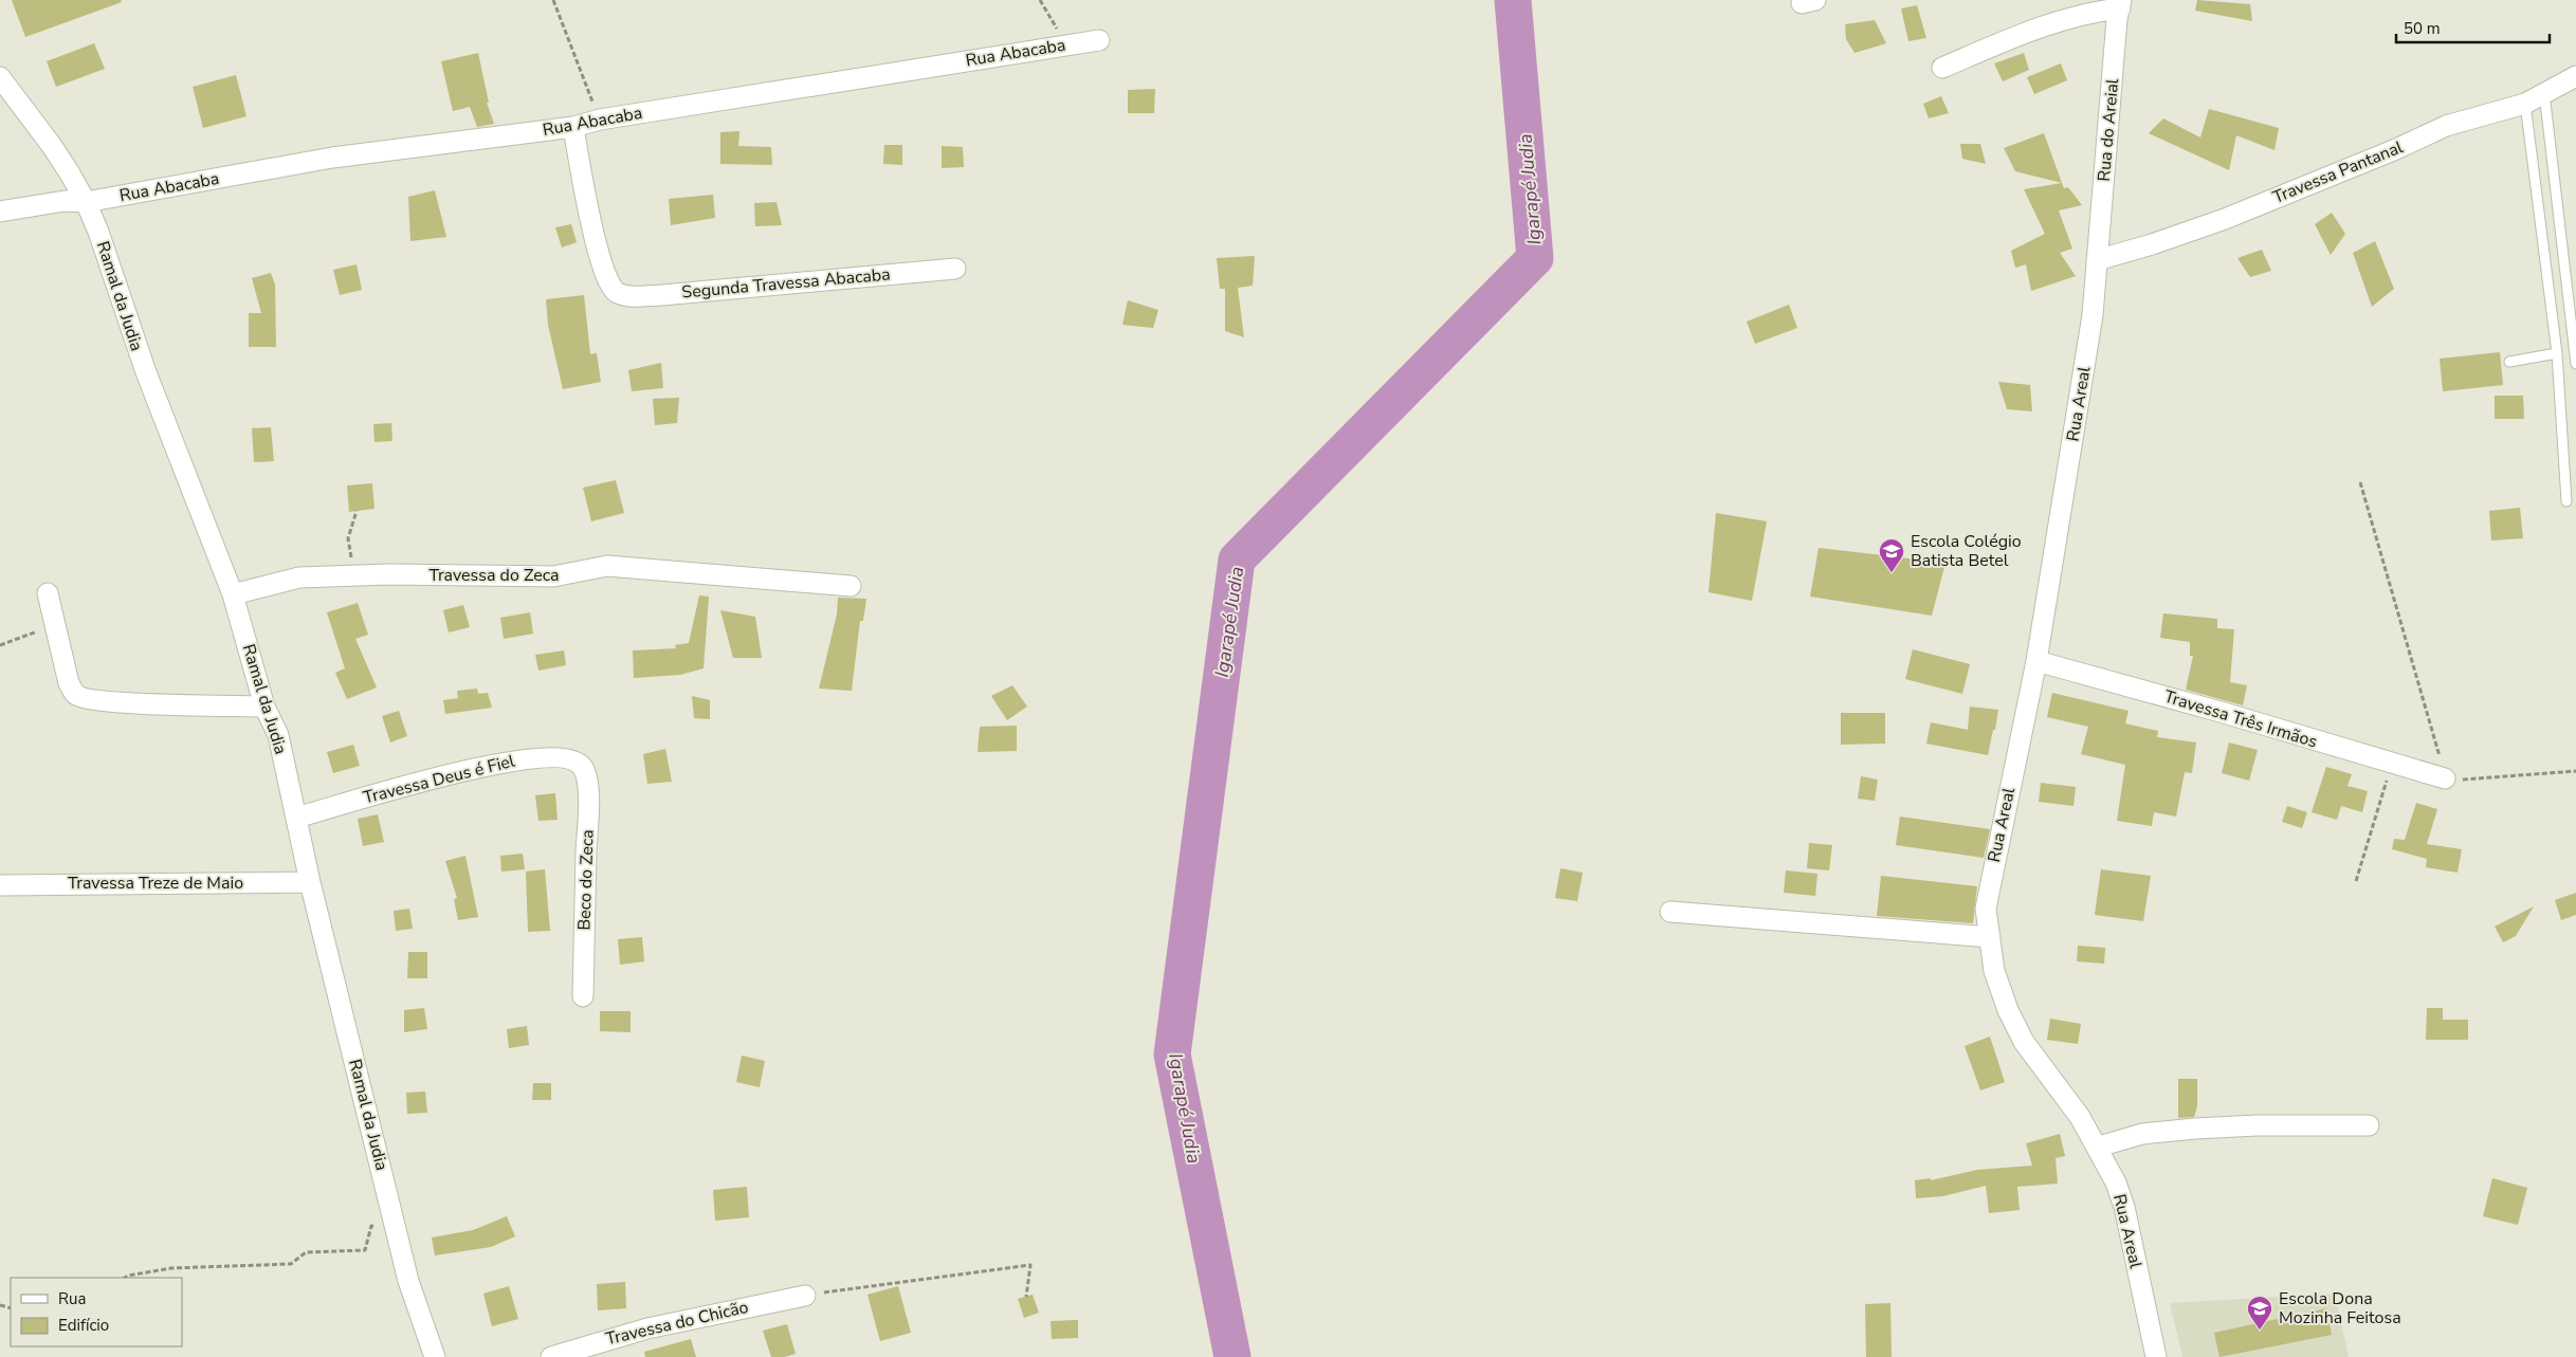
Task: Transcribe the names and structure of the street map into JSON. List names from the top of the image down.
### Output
{
  "streets": {
    "street": [
      "Rua Abacaba",
      "Rua do Areial",
      "Travessa Pantanal",
      "Segunda Travessa Abacaba",
      "Ramal da Judia",
      "Rua Areal",
      "Travessa do Zeca",
      "Travessa Três Irmãos",
      "Travessa Deus é Fiel",
      "Beco do Zeca",
      "Travessa Treze de Maio",
      "Travessa do Chicão"
    ]
  },
  "crossings": [
    ["Rua Abacaba", "Segunda Travessa Abacaba"],
    ["Rua Abacaba", "Ramal da Judia"],
    ["Rua do Areial", "Travessa Pantanal"],
    ["Rua do Areial", "Rua Areal"],
    ["Travessa Pantanal", "Rua Areal"],
    ["Ramal da Judia", "Travessa do Zeca"],
    ["Ramal da Judia", "Travessa Deus é Fiel"],
    ["Ramal da Judia", "Travessa Treze de Maio"],
    ["Rua Areal", "Travessa Três Irmãos"],
    ["Travessa Deus é Fiel", "Beco do Zeca"]
  ],
  "water": ["Igarapé Judia"],
  "places": {
    "school or university": ["Escola Colégio Batista Betel", "Escola Dona Mozinha Feitosa"]
  },
  "legend": ["Rua", "Edifício"],
  "scale_bar": "50 m"
}
